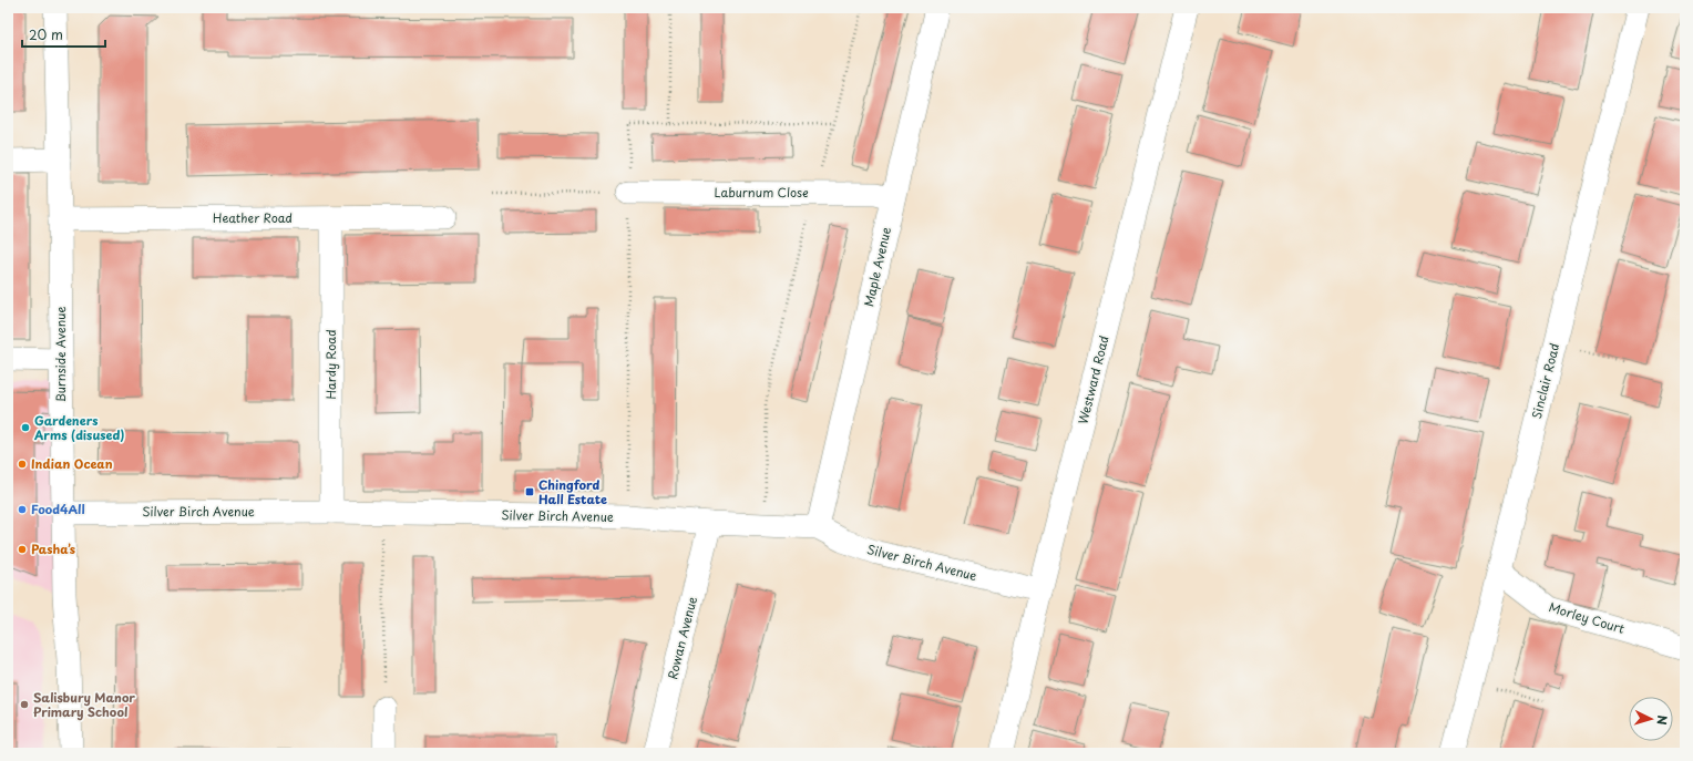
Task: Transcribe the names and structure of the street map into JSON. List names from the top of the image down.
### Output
{
  "streets": {
    "street": [
      "Laburnum Close",
      "Heather Road",
      "Maple Avenue",
      "Burnside Avenue",
      "Hardy Road",
      "Westward Road",
      "Sinclair Road",
      "Silver Birch Avenue",
      "Morley Court",
      "Rowan Avenue"
    ]
  },
  "crossings": [
    ["Laburnum Close", "Maple Avenue"],
    ["Heather Road", "Burnside Avenue"],
    ["Heather Road", "Hardy Road"],
    ["Maple Avenue", "Silver Birch Avenue"],
    ["Burnside Avenue", "Silver Birch Avenue"],
    ["Hardy Road", "Silver Birch Avenue"],
    ["Westward Road", "Silver Birch Avenue"],
    ["Sinclair Road", "Morley Court"],
    ["Silver Birch Avenue", "Rowan Avenue"]
  ],
  "places": {
    "other": [
      "Gardeners Arms (disused)",
      "Indian Ocean",
      "Food4All",
      "Pasha’s",
      "Salisbury Manor Primary School"
    ],
    "transit": ["Chingford Hall Estate"]
  },
  "scale_bar": "20 m",
  "north": "right"
}
